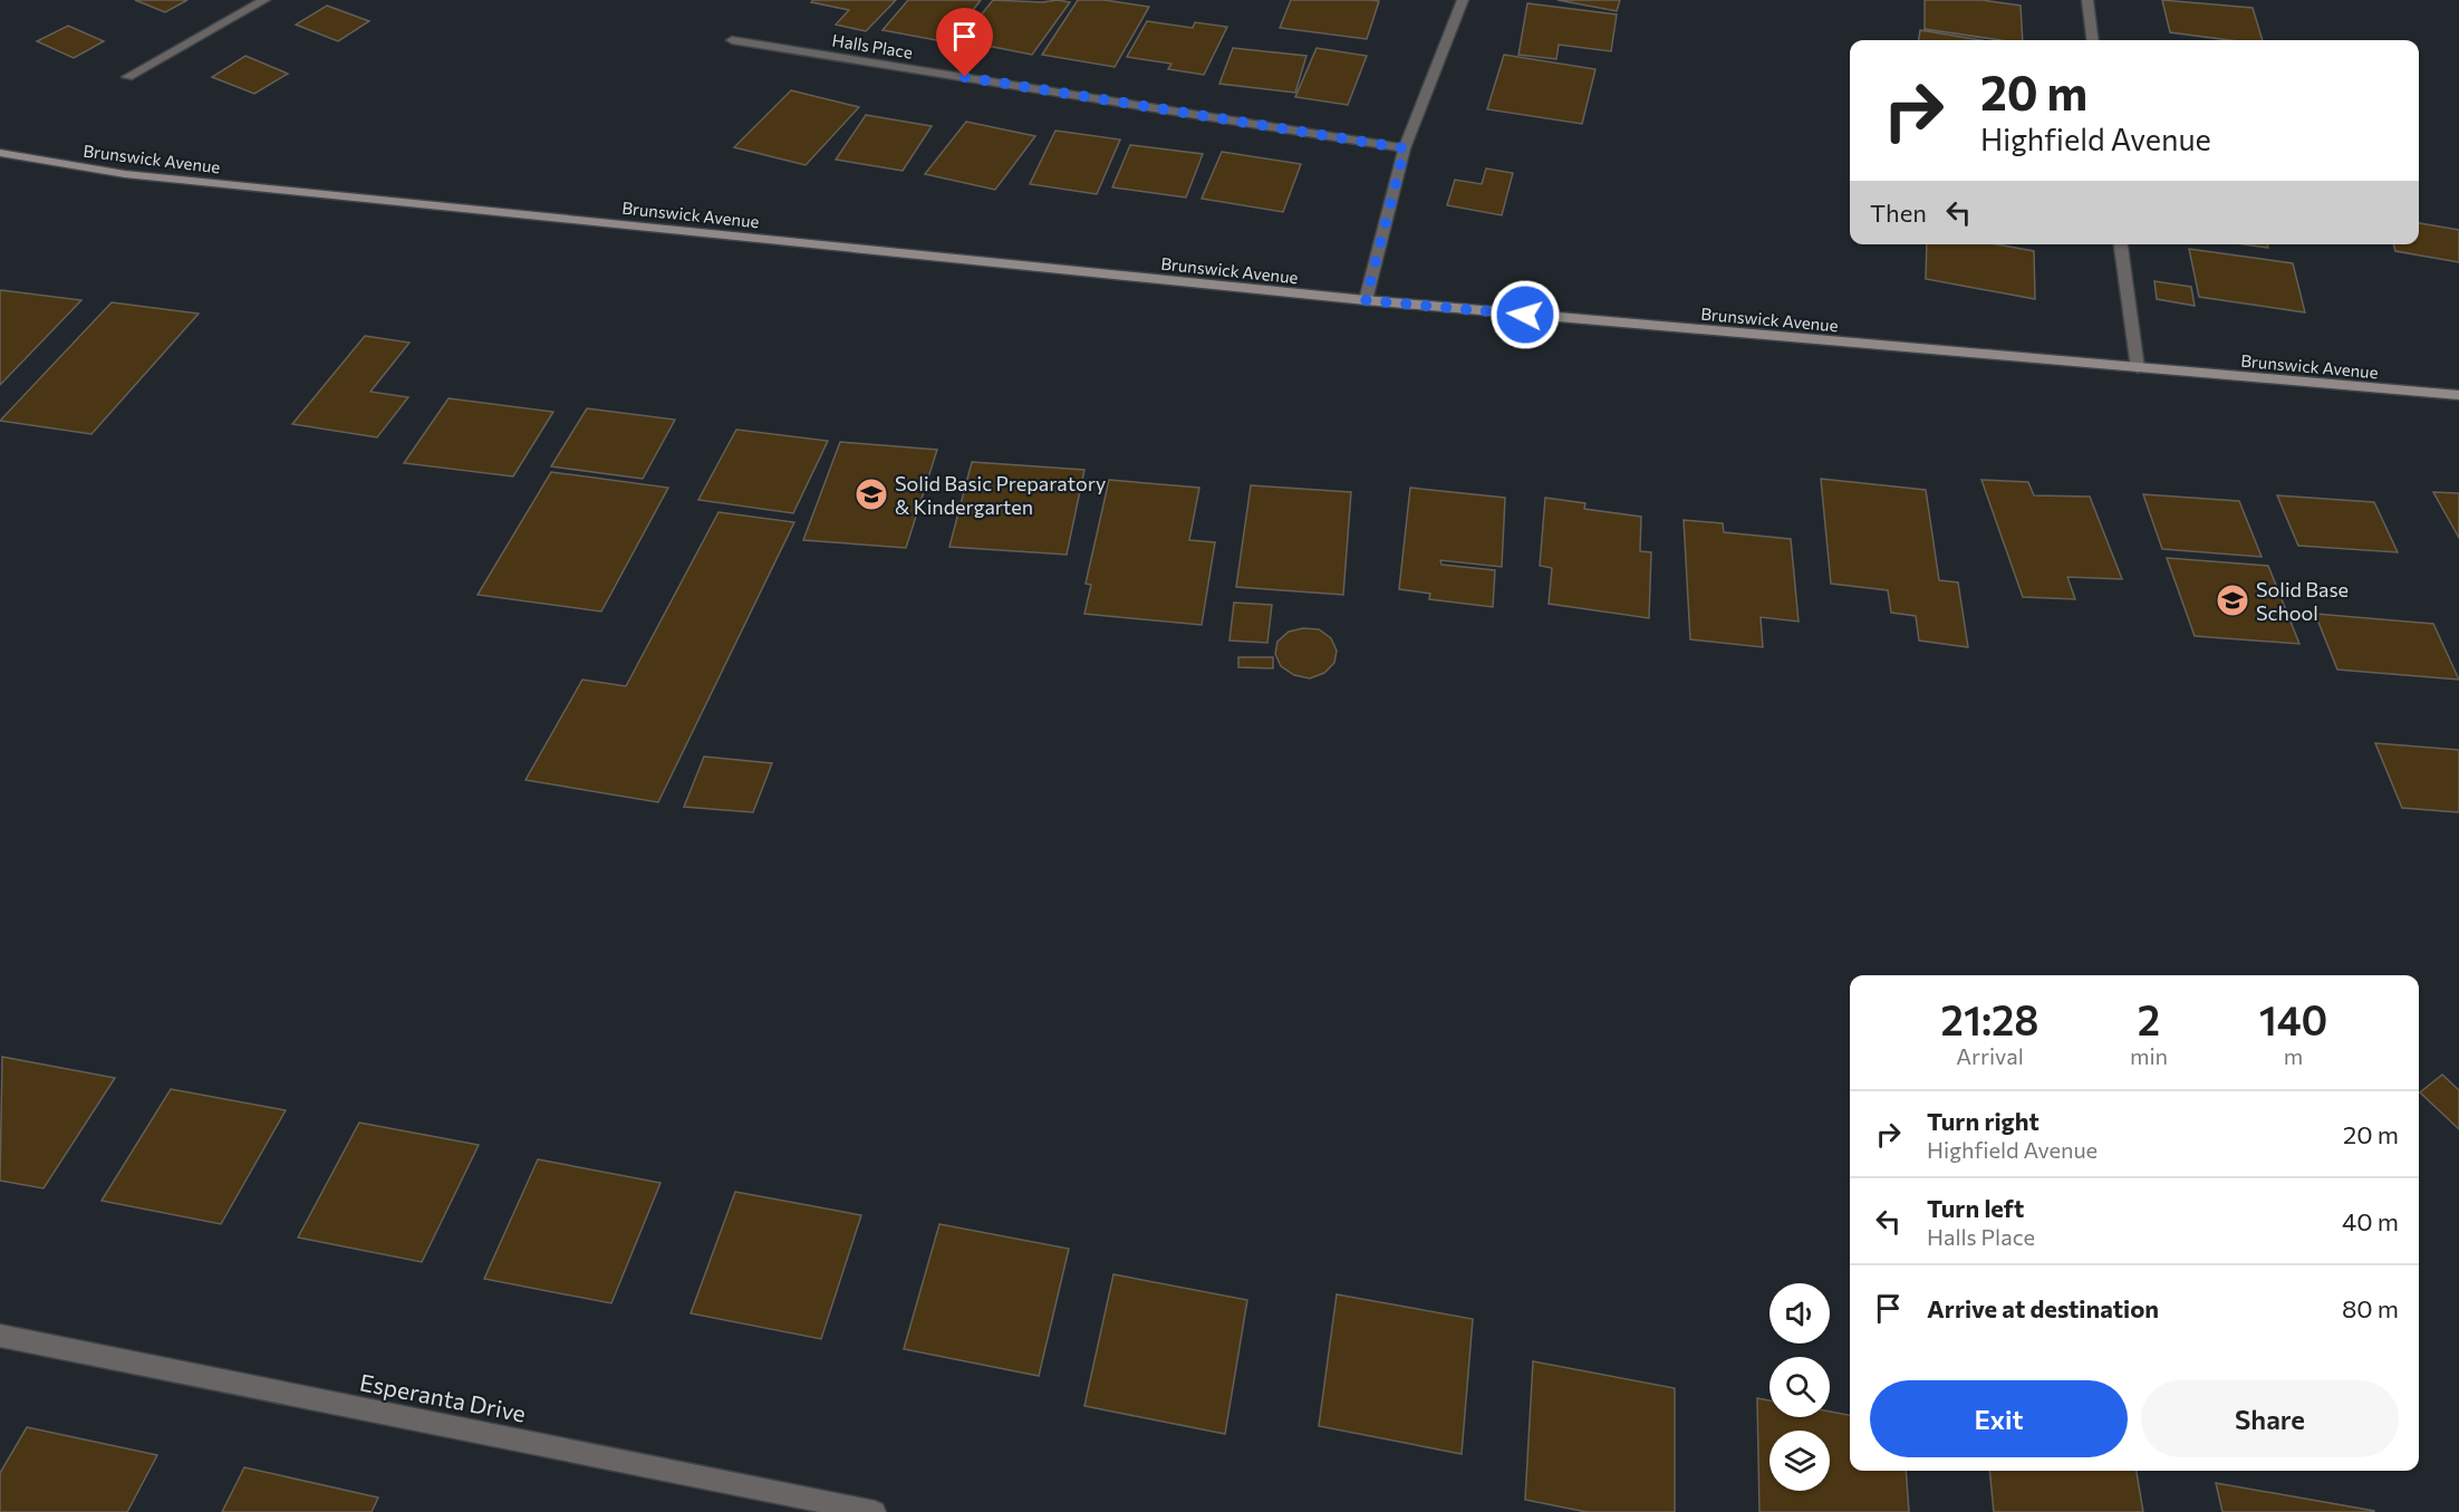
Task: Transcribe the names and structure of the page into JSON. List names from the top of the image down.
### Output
{
  "streets": {
    "main road": ["Brunswick Avenue"],
    "street": ["Halls Place", "Esperanta Drive"]
  },
  "places": {
    "school or university": ["Solid Basic Preparatory & Kindergarten", "Solid Base School"]
  },
  "page": {
    "turn": ["20 m", "Highfield Avenue"],
    "then": "Then",
    "eta": [
      "21:28",
      "Arrival",
      "2",
      "min",
      "140",
      "m"
    ],
    "list": [
      {
        "name": "Turn right",
        "note": "Highfield Avenue",
        "value": "20 m"
      },
      {
        "name": "Turn left",
        "note": "Halls Place",
        "value": "40 m"
      },
      {
        "name": "Arrive at destination",
        "value": "80 m"
      }
    ],
    "buttons": ["Exit", "Share"]
  }
}
